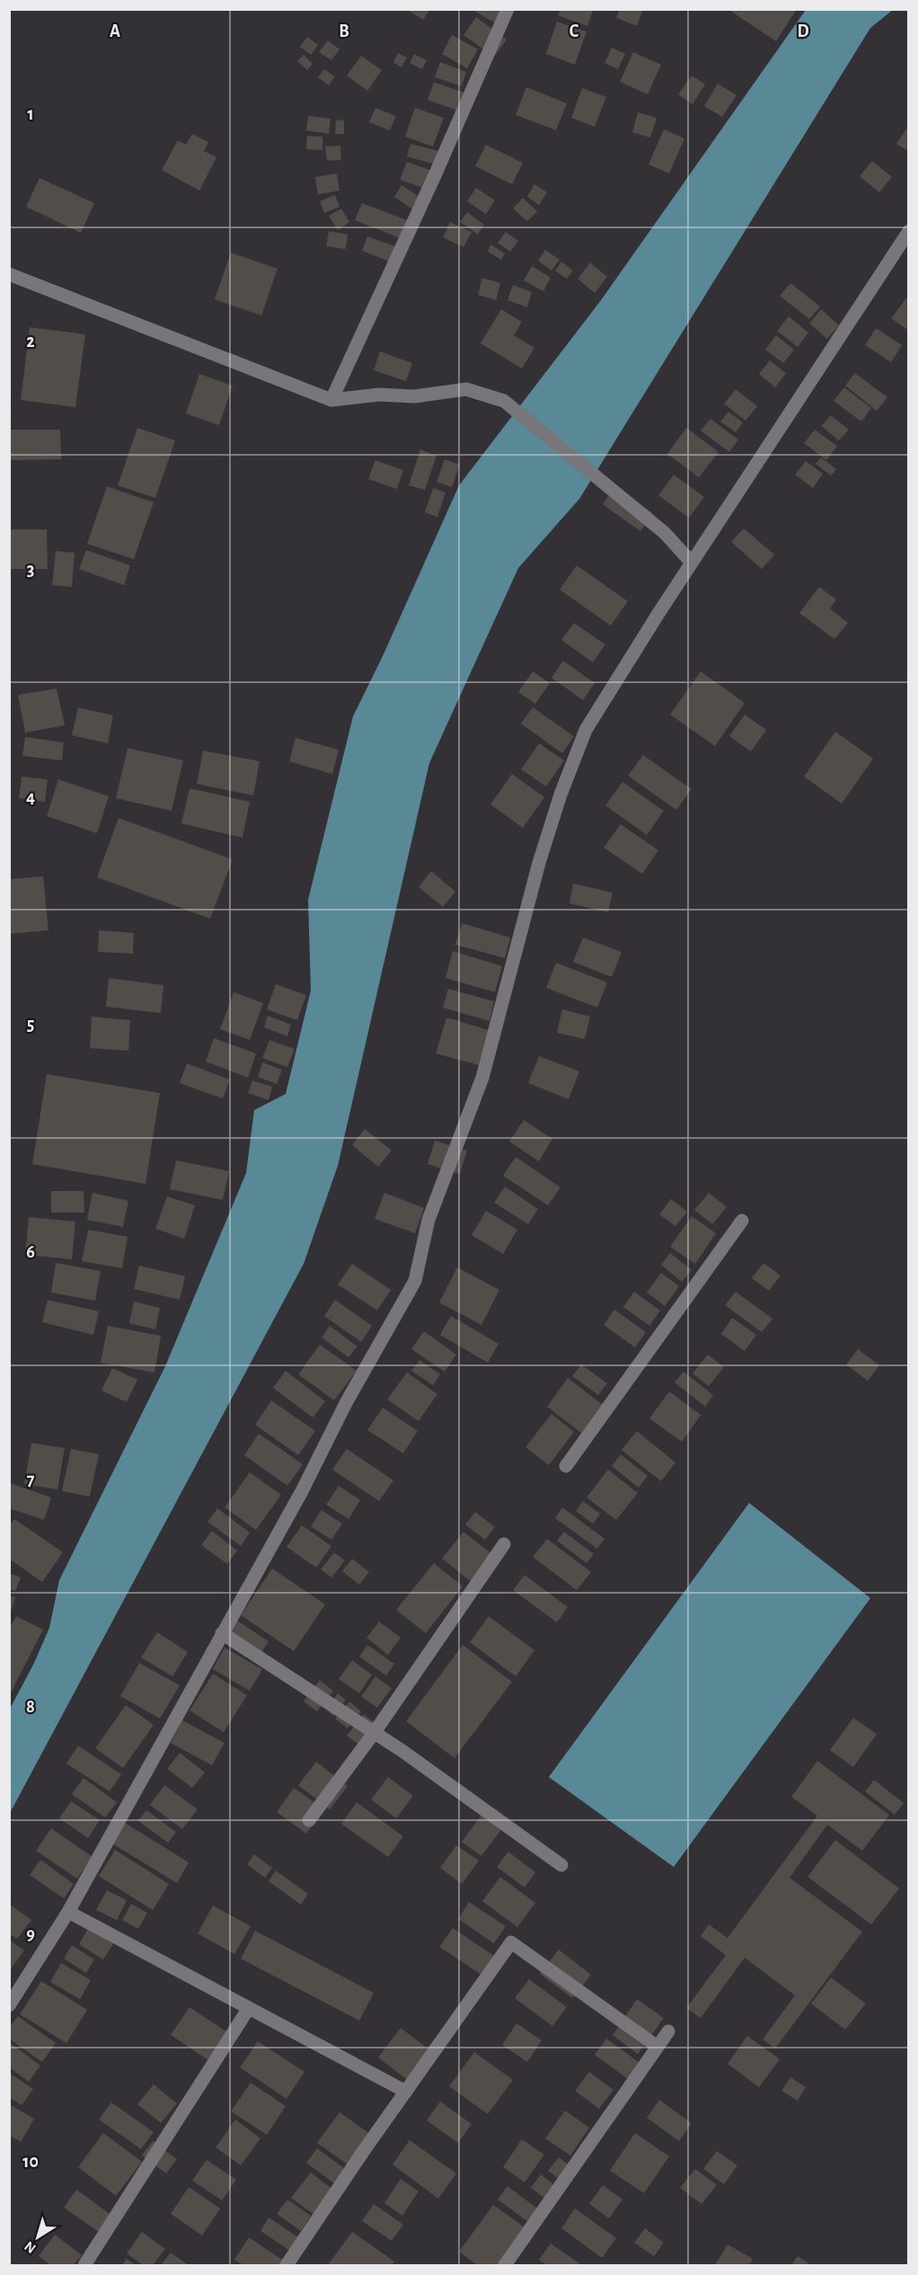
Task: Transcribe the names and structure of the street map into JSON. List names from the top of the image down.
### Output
{
  "north": "bottom left",
  "grid": {
    "columns": [
      "A",
      "B",
      "C",
      "D"
    ],
    "rows": [
      "1",
      "2",
      "3",
      "4",
      "5",
      "6",
      "7",
      "8",
      "9",
      "10"
    ]
  }
}
